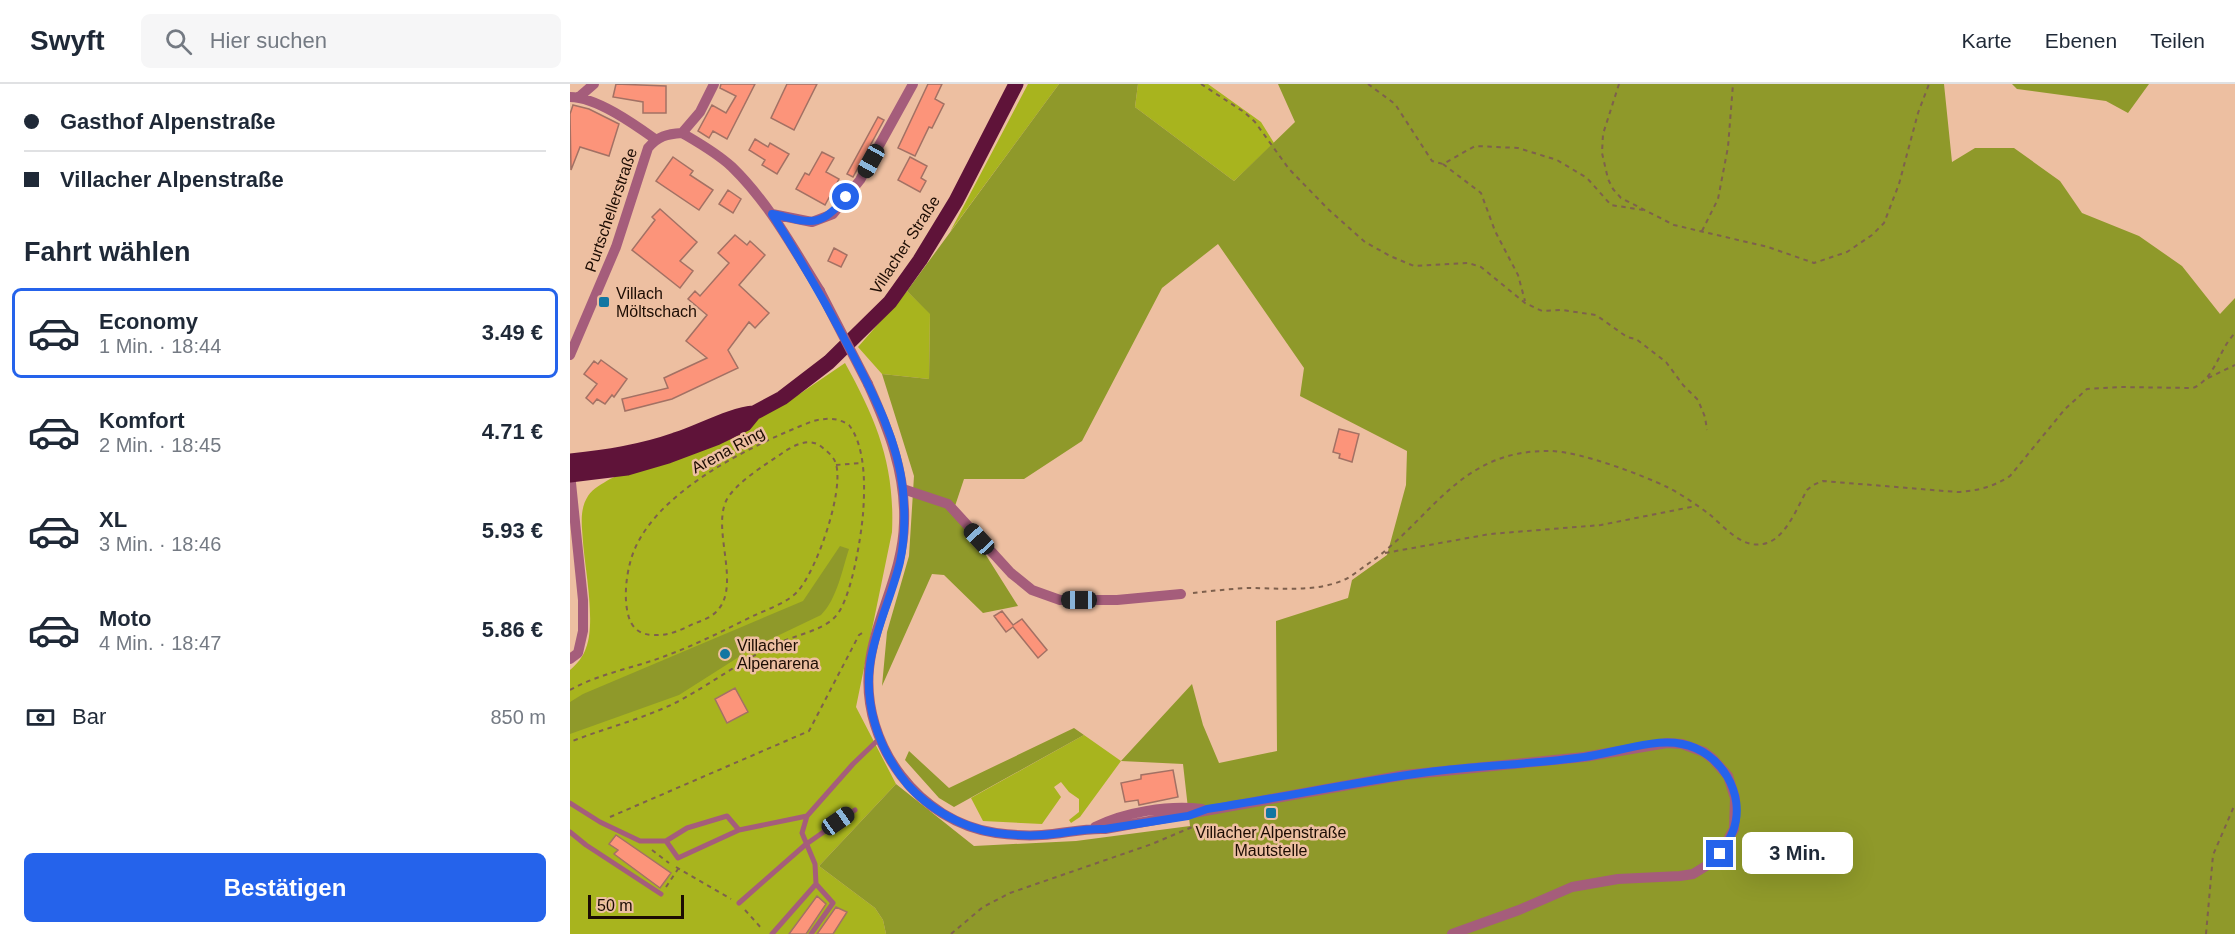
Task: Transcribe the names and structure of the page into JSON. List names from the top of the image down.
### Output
{
  "streets": {
    "main road": ["Villacher Straße"],
    "street": ["Purtschellerstraße"],
    "path": ["Arena Ring"]
  },
  "places": {
    "transit": ["Villach Möltschach", "Villacher Alpenstraße Mautstelle"],
    "other": ["Villacher Alpenarena"]
  },
  "scale_bar": "50 m",
  "page": {
    "header": "Swyft",
    "search": "Hier suchen",
    "nav": ["Karte", "Ebenen", "Teilen"],
    "banner": ["Gasthof Alpenstraße", "Villacher Alpenstraße"],
    "heading": "Fahrt wählen",
    "list": [
      {
        "name": "Economy",
        "note": "1 Min. · 18:44",
        "value": "3.49 €"
      },
      {
        "name": "Komfort",
        "note": "2 Min. · 18:45",
        "value": "4.71 €"
      },
      {
        "name": "XL",
        "note": "3 Min. · 18:46",
        "value": "5.93 €"
      },
      {
        "name": "Moto",
        "note": "4 Min. · 18:47",
        "value": "5.86 €"
      }
    ],
    "pay": ["Bar", "850 m"],
    "bubble": "3 Min.",
    "buttons": "Bestätigen",
    "scale": "50 m"
  }
}
